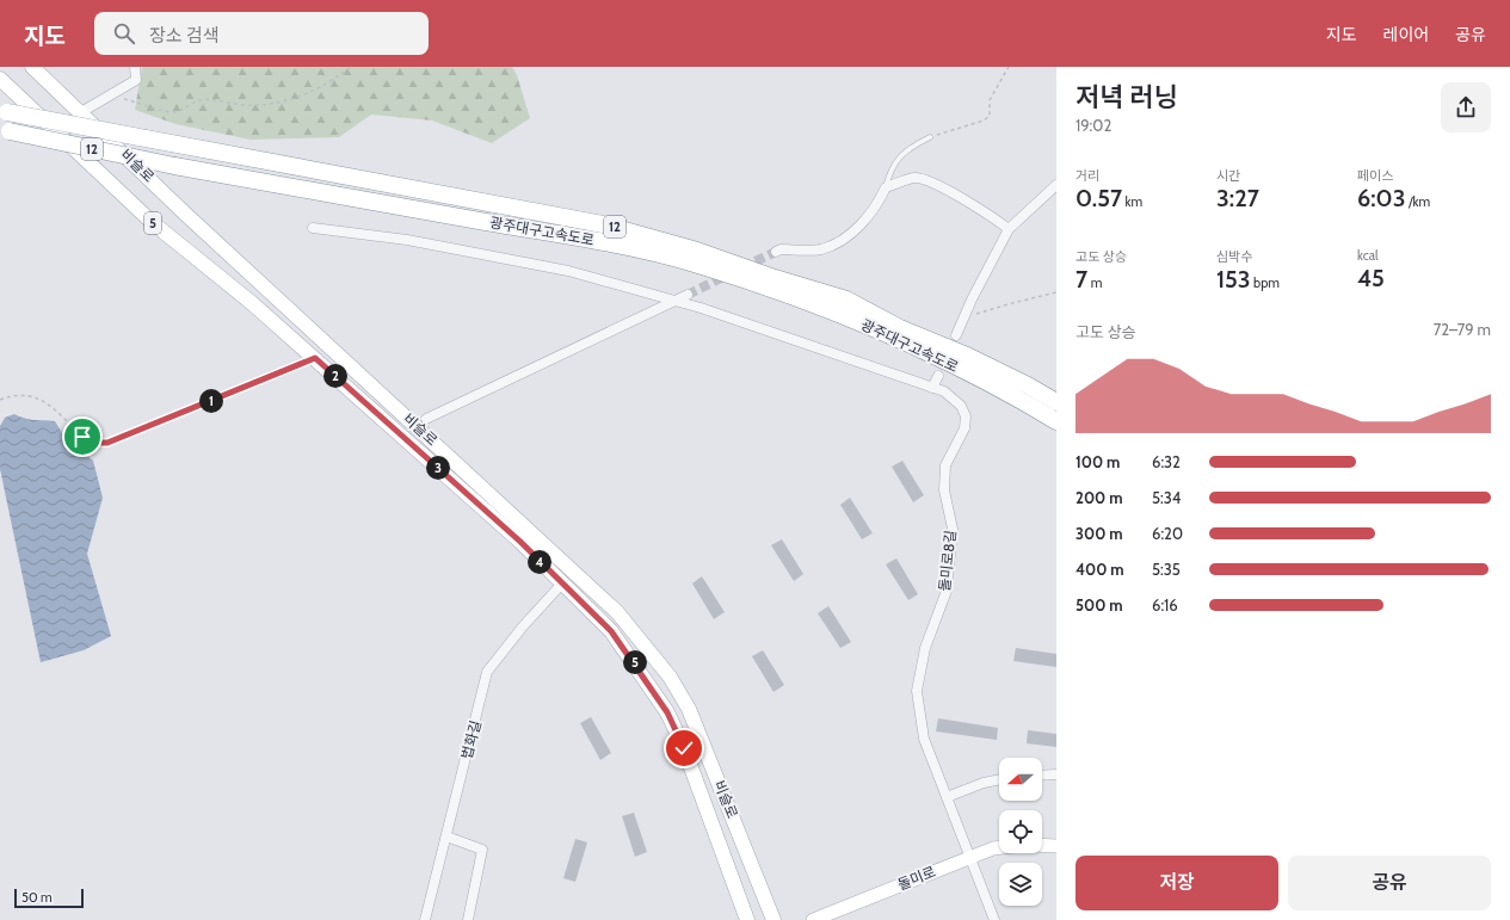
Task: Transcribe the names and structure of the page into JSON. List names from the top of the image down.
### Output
{
  "streets": {
    "highway": ["12", "광주대구고속도로"],
    "main road": ["비슬로", "5", "돌미로"],
    "street": ["돌미로8길", "법화길"]
  },
  "crossings": [
    ["비슬로", "법화길"],
    ["돌미로8길", "돌미로"]
  ],
  "scale_bar": "50 m",
  "north": "left",
  "page": {
    "header": "지도",
    "search": "장소 검색",
    "nav": ["지도", "레이어", "공유"],
    "heading": ["저녁 러닝", "19:02"],
    "stats": [
      ["거리", "0.57 km"],
      ["시간", "3:27"],
      ["페이스", "6:03 /km"],
      ["고도 상승", "7 m"],
      ["심박수", "153 bpm"],
      ["kcal", "45"]
    ],
    "chart": ["고도 상승", "72–79 m"],
    "pins": [
      "2",
      "1",
      "3",
      "4",
      "5"
    ],
    "list": [
      {
        "name": "100 m",
        "note": "6:32"
      },
      {
        "name": "200 m",
        "note": "5:34"
      },
      {
        "name": "300 m",
        "note": "6:20"
      },
      {
        "name": "400 m",
        "note": "5:35"
      },
      {
        "name": "500 m",
        "note": "6:16"
      }
    ],
    "buttons": ["저장", "공유"],
    "scale": "50 m"
  }
}
